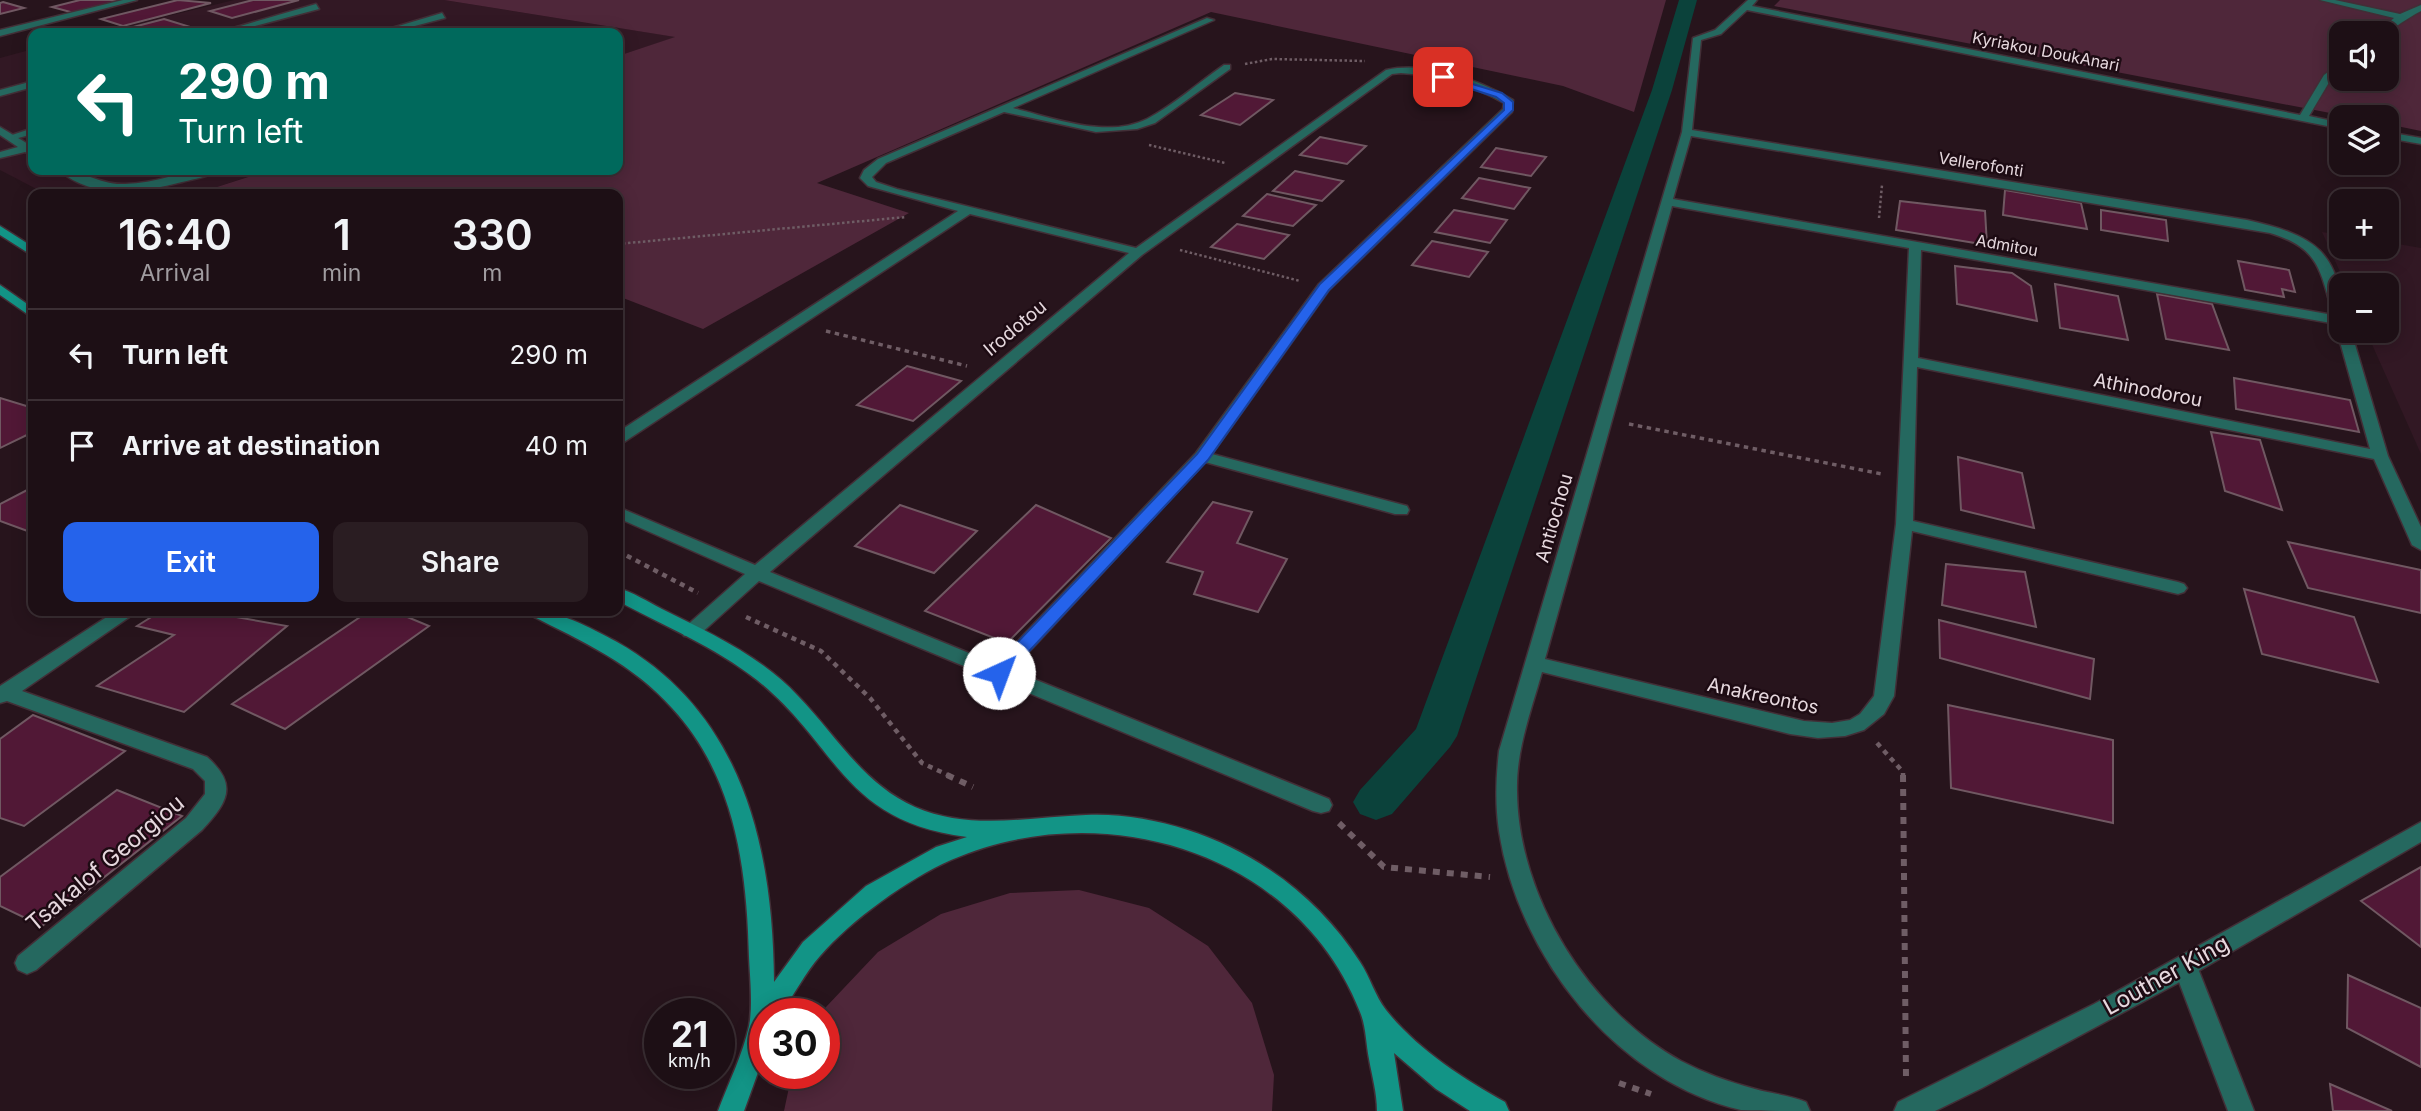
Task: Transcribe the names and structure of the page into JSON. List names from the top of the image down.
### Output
{
  "streets": {
    "street": [
      "Kyriakou DoukAnari",
      "Vellerofonti",
      "Admitou",
      "Irodotou",
      "Athinodorou",
      "Antiochou",
      "Anakreontos",
      "Tsakalof Georgiou",
      "Louther King"
    ]
  },
  "crossings": [
    ["Kyriakou DoukAnari", "Antiochou"],
    ["Vellerofonti", "Antiochou"],
    ["Admitou", "Antiochou"],
    ["Antiochou", "Anakreontos"]
  ],
  "page": {
    "map_buttons": ["+", "−"],
    "turn": ["290 m", "Turn left"],
    "eta": [
      "16:40",
      "Arrival",
      "1",
      "min",
      "330",
      "m"
    ],
    "list": [
      {
        "name": "Turn left",
        "value": "290 m"
      },
      {
        "name": "Arrive at destination",
        "value": "40 m"
      }
    ],
    "buttons": ["Exit", "Share"],
    "speed": "21 km/h",
    "limit": "30"
  }
}
